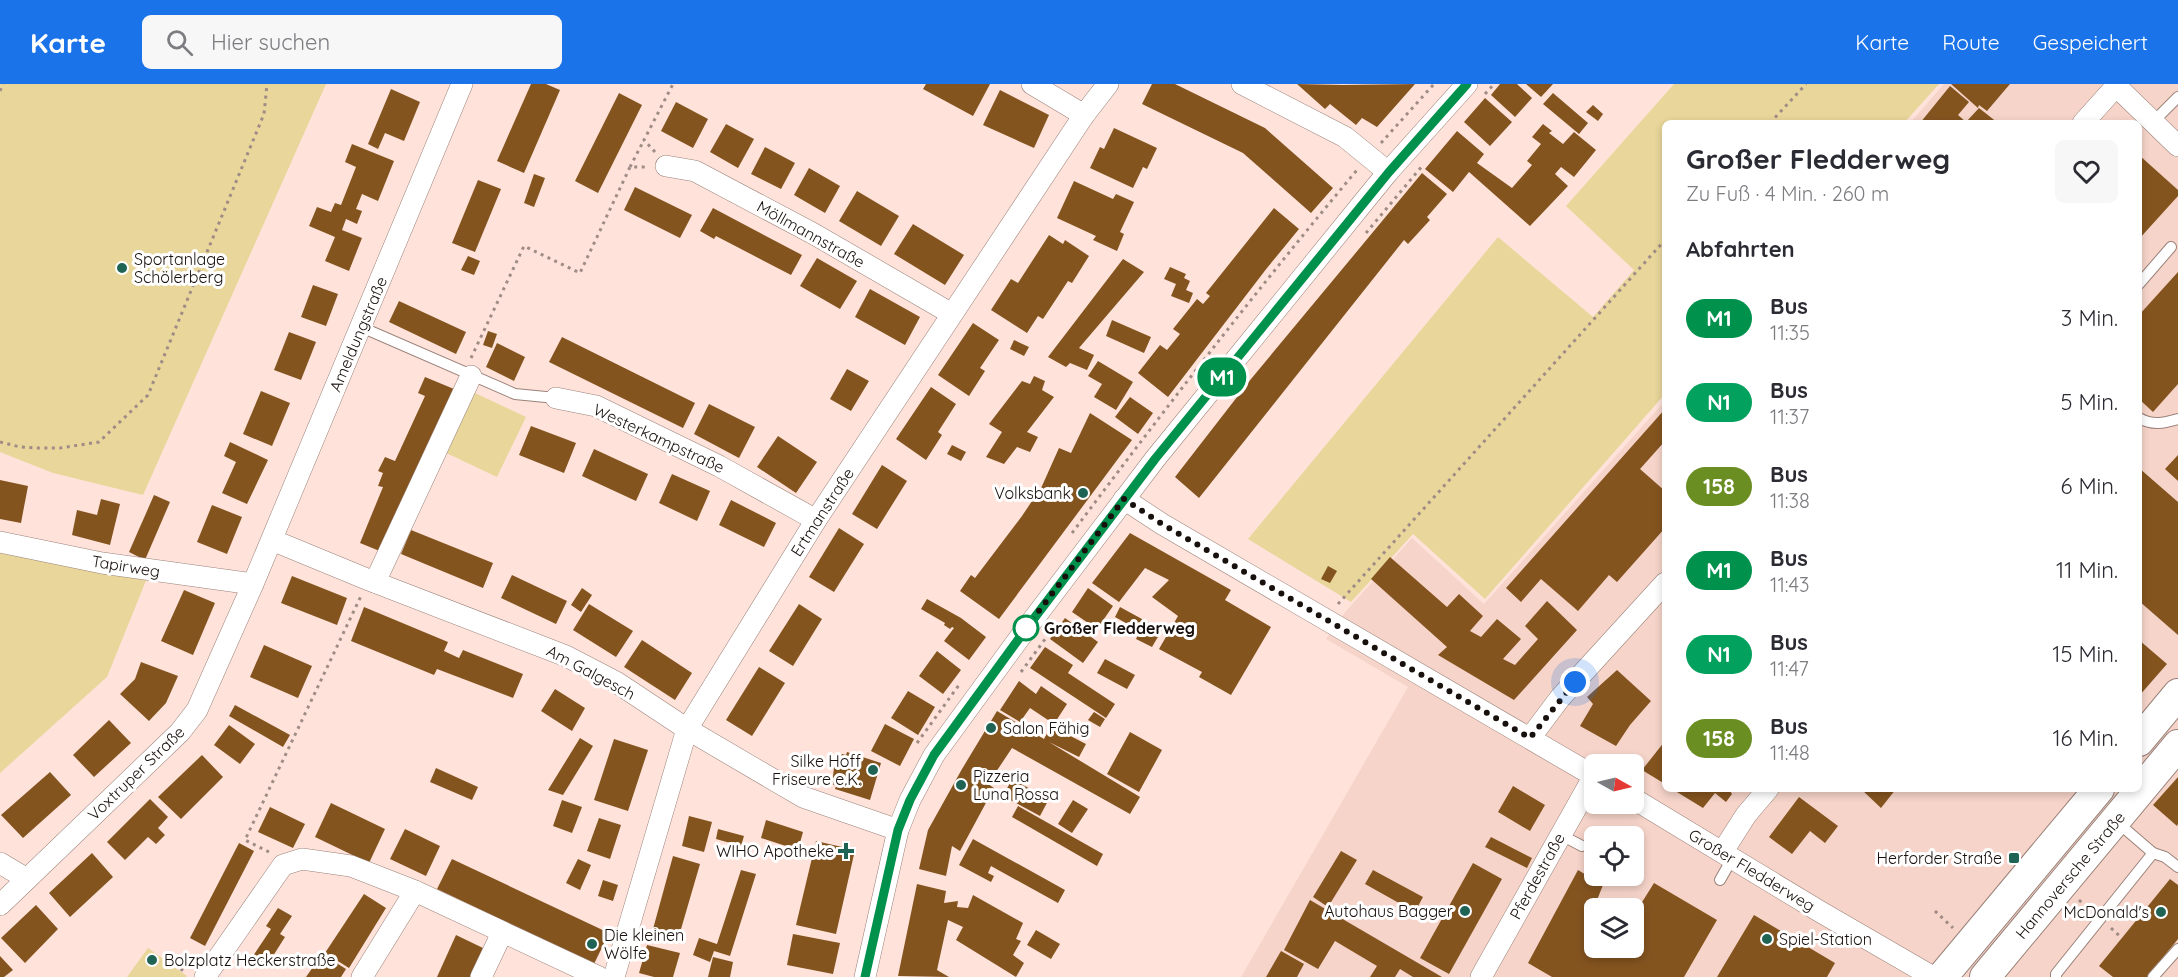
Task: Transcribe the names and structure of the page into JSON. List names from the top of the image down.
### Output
{
  "streets": {
    "main road": ["Hannoversche Straße"],
    "street": [
      "Möllmannstraße",
      "Ameldungstraße",
      "Westerkampstraße",
      "Ertmanstraße",
      "Tapirweg",
      "Am Galgesch",
      "Voxtruper Straße",
      "Großer Fledderweg",
      "Pferdestraße"
    ]
  },
  "crossings": [
    ["Möllmannstraße", "Ertmanstraße"],
    ["Ameldungstraße", "Westerkampstraße"],
    ["Ameldungstraße", "Tapirweg"],
    ["Ameldungstraße", "Am Galgesch"],
    ["Ameldungstraße", "Voxtruper Straße"],
    ["Westerkampstraße", "Ertmanstraße"],
    ["Ertmanstraße", "Am Galgesch"],
    ["Tapirweg", "Voxtruper Straße"]
  ],
  "places": {
    "other": [
      "Sportanlage Schölerberg",
      "Volksbank",
      "Großer Fledderweg",
      "Salon Fähig",
      "Silke Hoff Friseure e.K.",
      "Pizzeria Luna Rossa",
      "Autohaus Bagger",
      "McDonald's",
      "Spiel-Station",
      "Die kleinen Wölfe",
      "Bolzplatz Heckerstraße"
    ],
    "health": ["WIHO Apotheke"],
    "transit": ["Herforder Straße"]
  },
  "lines": ["bus line M1"],
  "north": "right",
  "page": {
    "header": "Karte",
    "search": "Hier suchen",
    "nav": ["Karte", "Route", "Gespeichert"],
    "on_map": "M1",
    "heading": [
      ["Großer Fledderweg", "Zu Fuß · 4 Min. · 260 m"],
      "Abfahrten"
    ],
    "list": [
      {
        "mark": "M1",
        "name": "Bus",
        "note": "11:35",
        "value": "3 Min."
      },
      {
        "mark": "N1",
        "name": "Bus",
        "note": "11:37",
        "value": "5 Min."
      },
      {
        "mark": "158",
        "name": "Bus",
        "note": "11:38",
        "value": "6 Min."
      },
      {
        "mark": "M1",
        "name": "Bus",
        "note": "11:43",
        "value": "11 Min."
      },
      {
        "mark": "N1",
        "name": "Bus",
        "note": "11:47",
        "value": "15 Min."
      },
      {
        "mark": "158",
        "name": "Bus",
        "note": "11:48",
        "value": "16 Min."
      }
    ]
  }
}
